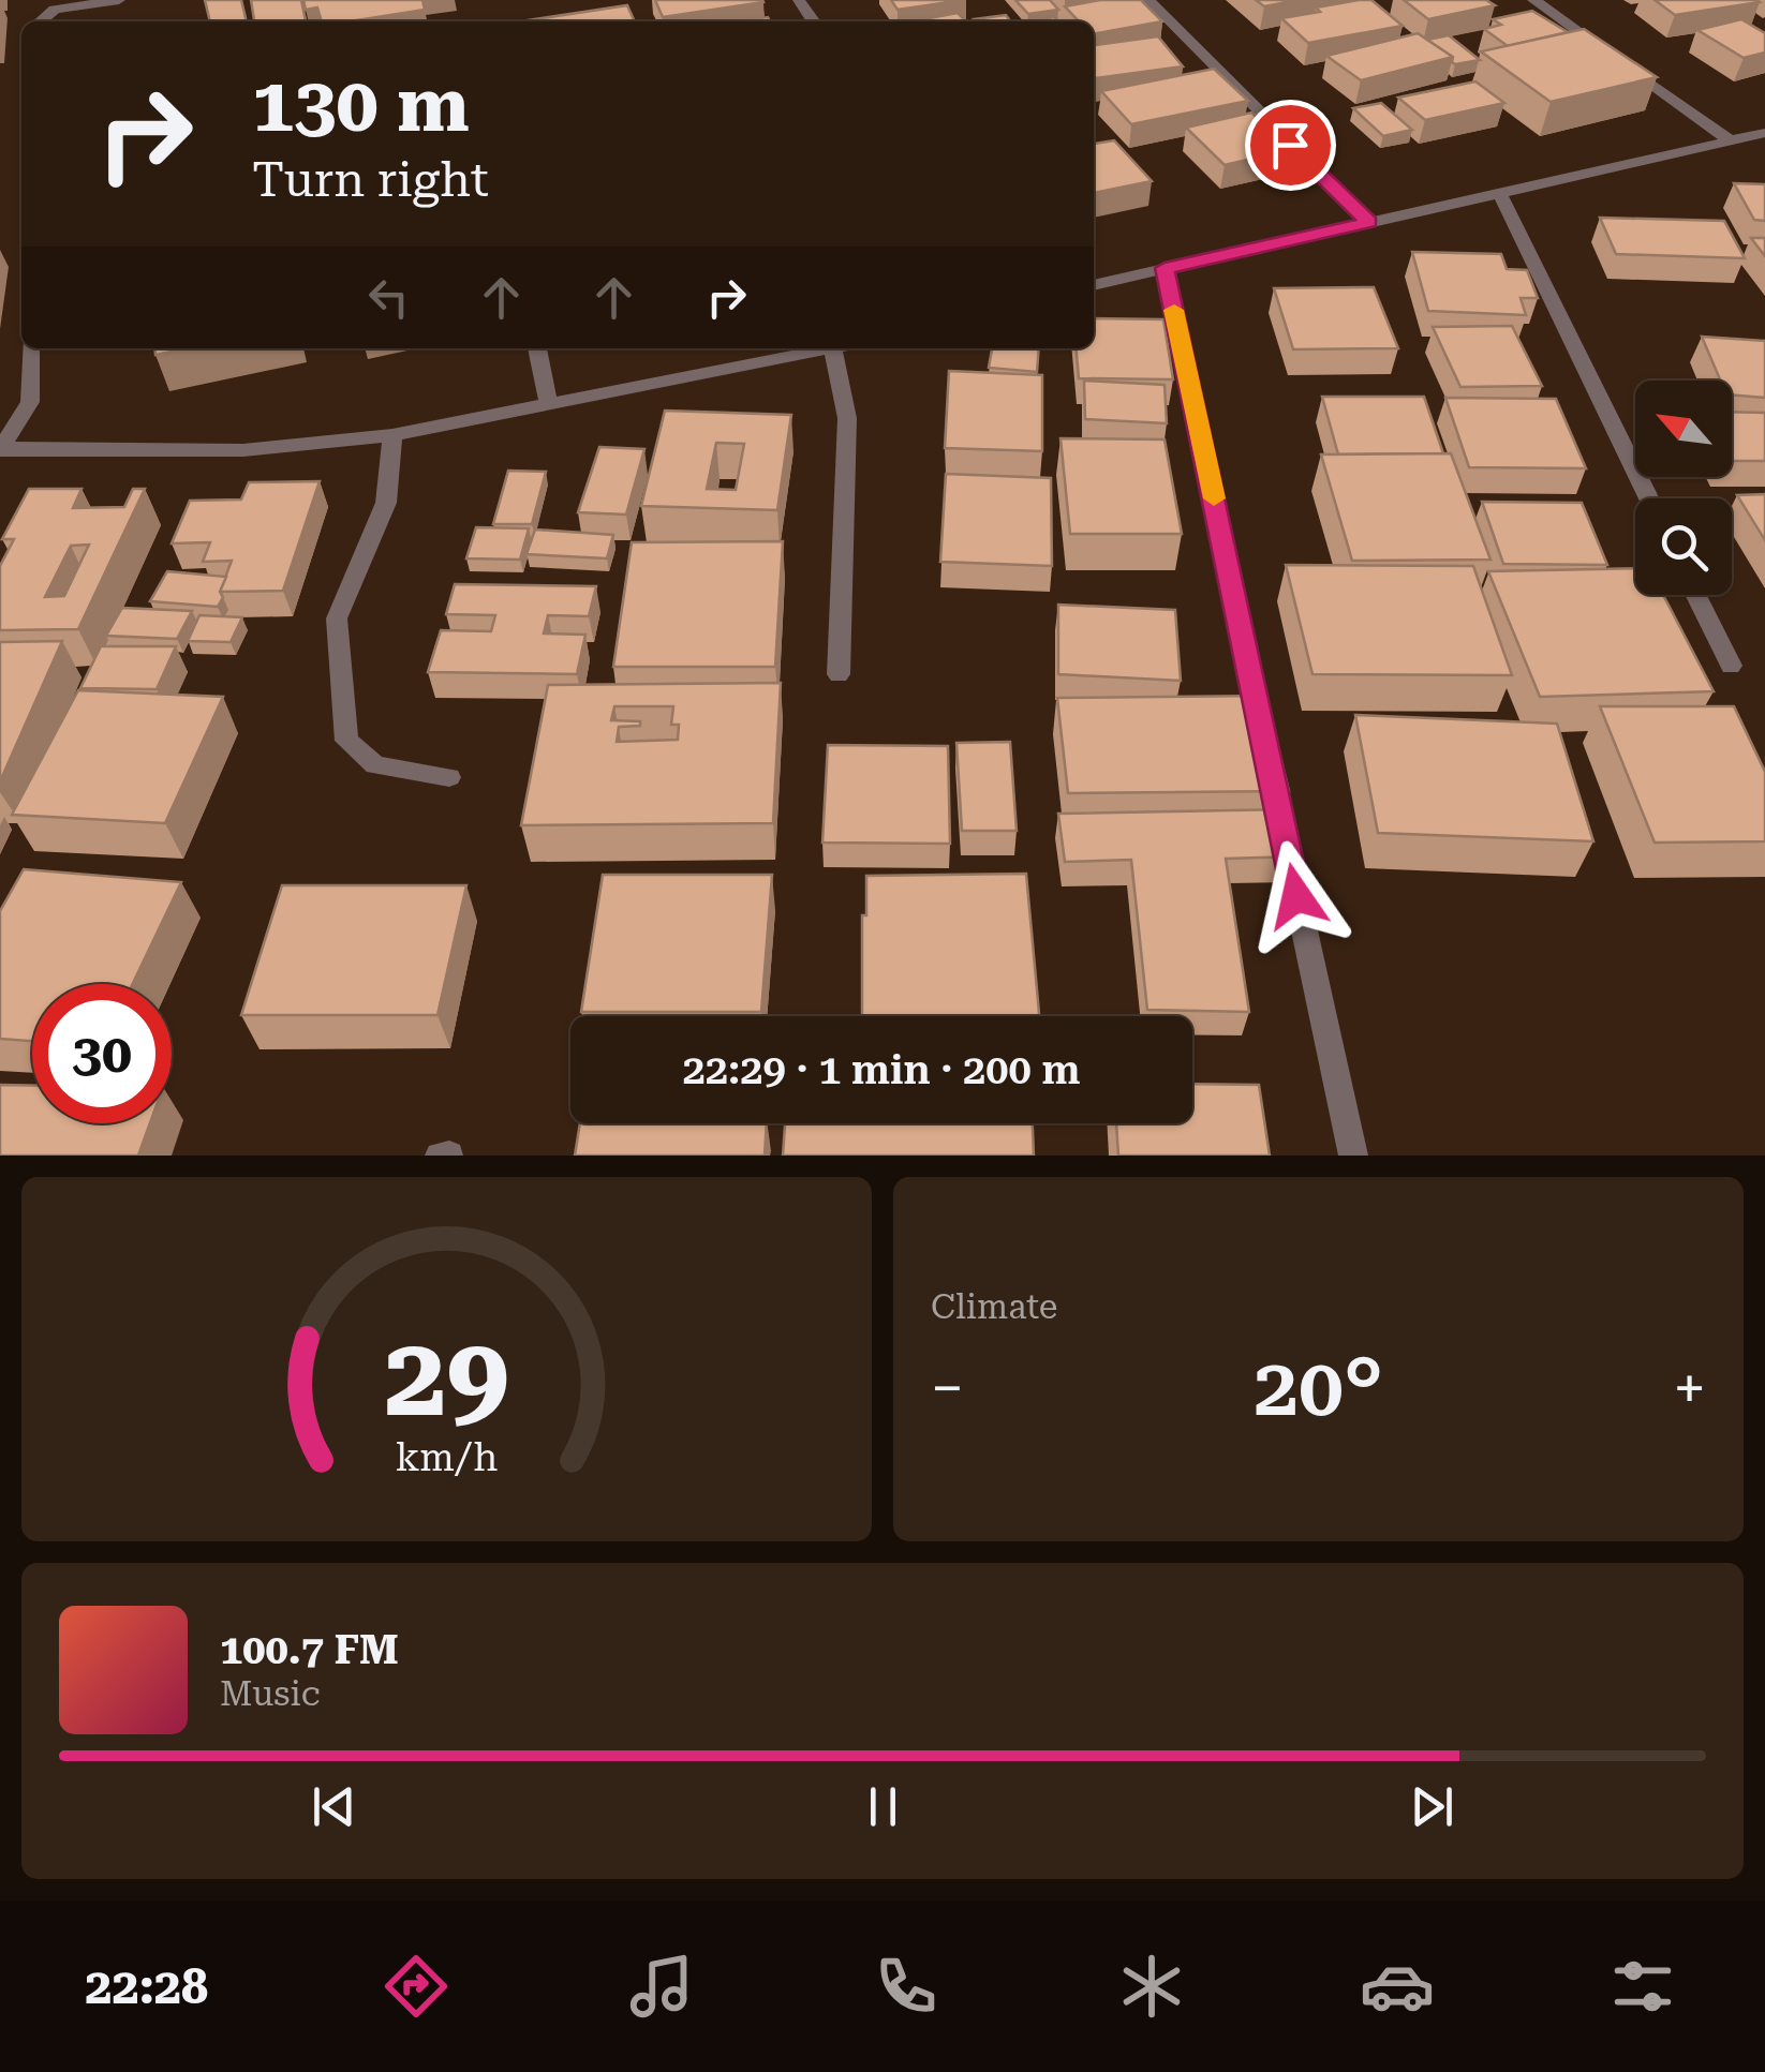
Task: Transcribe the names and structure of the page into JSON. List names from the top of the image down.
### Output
{
  "north": "top left",
  "page": {
    "turn": ["130 m", "Turn right"],
    "limit": "30",
    "trip": "22:29 · 1 min · 200 m",
    "tile": "Climate",
    "heat": ["−", "20°", "+"],
    "song": ["100.7 FM", "Music"],
    "tabs": "22:28",
    "gauge": ["29", "km/h"]
  }
}
